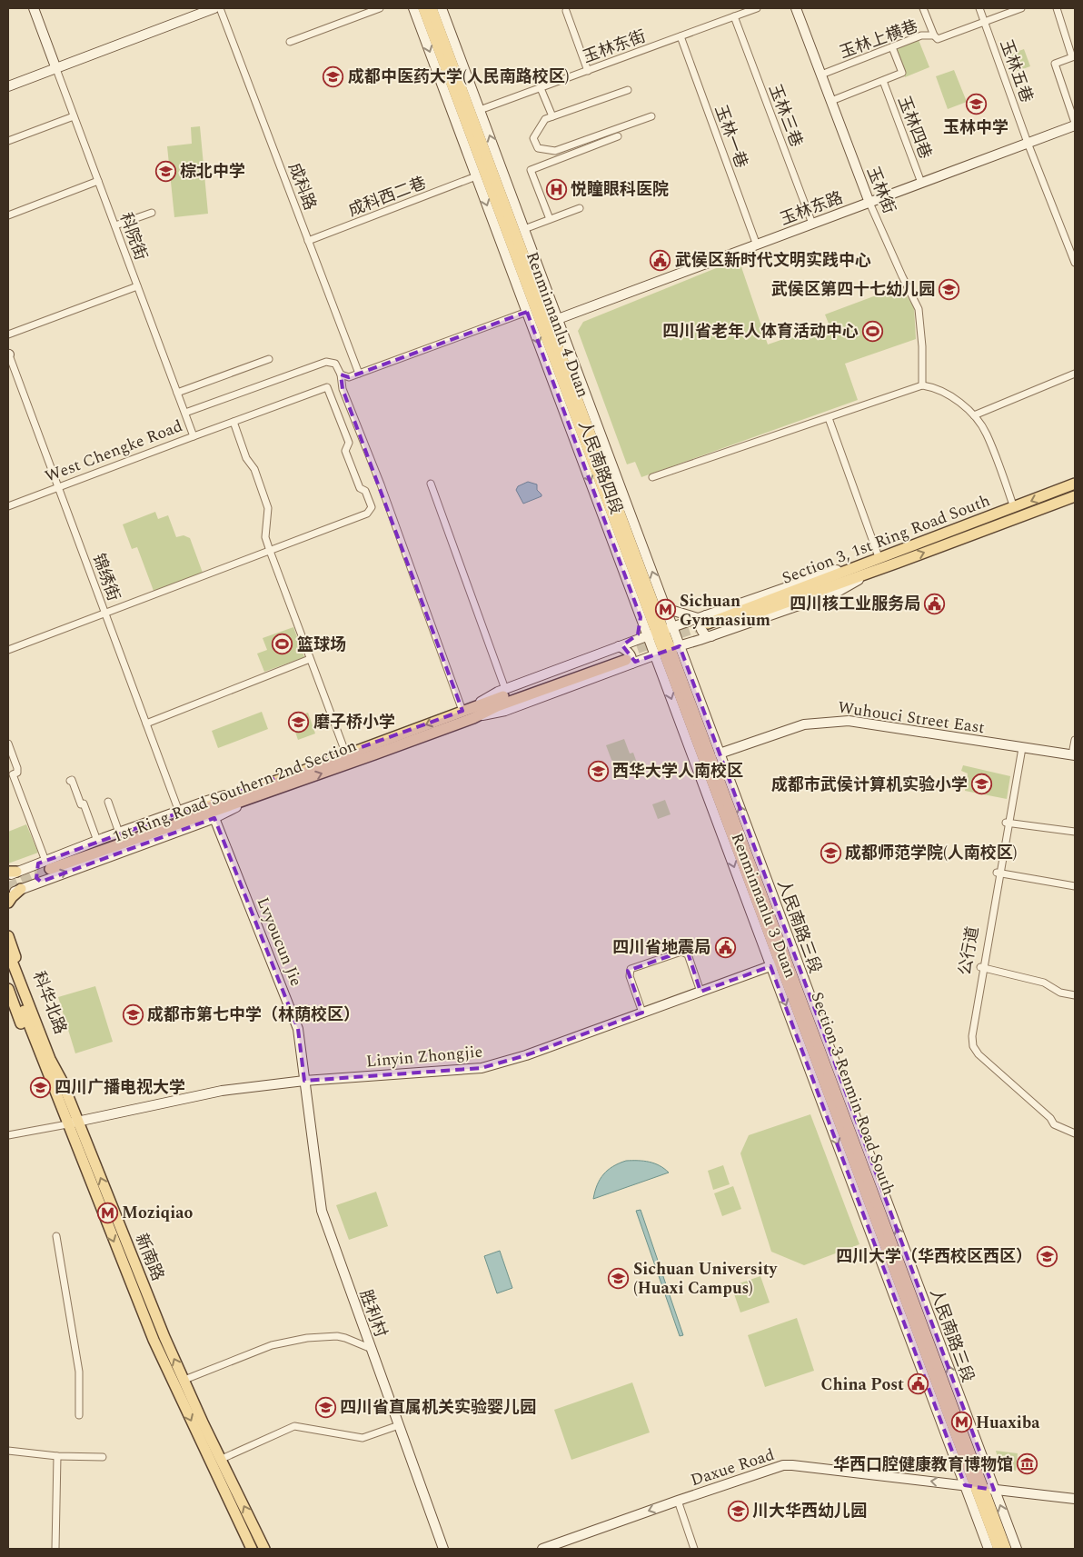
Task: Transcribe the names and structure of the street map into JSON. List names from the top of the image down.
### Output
{
  "streets": {
    "main road": [
      "Renminnanlu 4 Duan",
      "Section 3, 1st Ring Road South",
      "1st Ring Road Southern 2nd Section",
      "科华北路",
      "Section 3 Renmin Road South",
      "新南路"
    ],
    "street": [
      "玉林上横巷",
      "玉林东街",
      "玉林五巷",
      "玉林三巷",
      "玉林四巷",
      "玉林一巷",
      "成科路",
      "玉林街",
      "成科西二巷",
      "玉林东路",
      "科院街",
      "West Chengke Road",
      "人民南路四段",
      "锦绣街",
      "Wuhouci Street East",
      "Renminnanlu 3 Duan",
      "人民南路三段",
      "Lvyoucun Jie",
      "公行道",
      "Linyin Zhongjie",
      "胜利村",
      "Daxue Road"
    ]
  },
  "crossings": [
    ["玉林上横巷", "玉林五巷"],
    ["玉林上横巷", "玉林街"],
    ["玉林东街", "玉林三巷"],
    ["玉林东街", "玉林一巷"],
    ["玉林东街", "人民南路四段"],
    ["玉林五巷", "玉林东路"],
    ["玉林三巷", "玉林东路"],
    ["玉林四巷", "玉林东路"],
    ["玉林一巷", "玉林东路"],
    ["成科路", "成科西二巷"],
    ["玉林街", "玉林东路"],
    ["成科西二巷", "人民南路四段"],
    ["玉林东路", "人民南路四段"],
    ["科院街", "West Chengke Road"],
    ["Renminnanlu 4 Duan", "人民南路四段"],
    ["Renminnanlu 4 Duan", "1st Ring Road Southern 2nd Section"],
    ["Renminnanlu 4 Duan", "Renminnanlu 3 Duan"],
    ["Renminnanlu 4 Duan", "人民南路三段"],
    ["Renminnanlu 4 Duan", "Section 3 Renmin Road South"],
    ["West Chengke Road", "锦绣街"],
    ["人民南路四段", "1st Ring Road Southern 2nd Section"],
    ["人民南路四段", "Renminnanlu 3 Duan"],
    ["人民南路四段", "人民南路三段"],
    ["人民南路四段", "Section 3 Renmin Road South"],
    ["Section 3, 1st Ring Road South", "1st Ring Road Southern 2nd Section"],
    ["锦绣街", "1st Ring Road Southern 2nd Section"],
    ["Wuhouci Street East", "人民南路三段"],
    ["Wuhouci Street East", "公行道"],
    ["1st Ring Road Southern 2nd Section", "Renminnanlu 3 Duan"],
    ["1st Ring Road Southern 2nd Section", "人民南路三段"],
    ["1st Ring Road Southern 2nd Section", "Lvyoucun Jie"],
    ["1st Ring Road Southern 2nd Section", "Section 3 Renmin Road South"],
    ["Renminnanlu 3 Duan", "人民南路三段"],
    ["Renminnanlu 3 Duan", "Linyin Zhongjie"],
    ["Renminnanlu 3 Duan", "Section 3 Renmin Road South"],
    ["Renminnanlu 3 Duan", "Daxue Road"],
    ["人民南路三段", "Linyin Zhongjie"],
    ["人民南路三段", "Section 3 Renmin Road South"],
    ["Lvyoucun Jie", "Linyin Zhongjie"],
    ["Lvyoucun Jie", "胜利村"],
    ["科华北路", "新南路"],
    ["Linyin Zhongjie", "Section 3 Renmin Road South"],
    ["Linyin Zhongjie", "新南路"],
    ["Linyin Zhongjie", "胜利村"],
    ["Section 3 Renmin Road South", "Daxue Road"]
  ],
  "one_way": ["Renminnanlu 3 Duan", "人民南路三段", "Daxue Road"],
  "places": {
    "school or university": [
      "成都中医药大学(人民南路校区)",
      "玉林中学",
      "棕北中学",
      "武侯区第四十七幼儿园",
      "磨子桥小学",
      "西华大学人南校区",
      "成都市武侯计算机实验小学",
      "成都师范学院(人南校区)",
      "成都市第七中学（林荫校区）",
      "四川广播电视大学",
      "四川大学（华西校区西区）",
      "Sichuan University (Huaxi Campus)",
      "四川省直属机关实验婴儿园",
      "川大华西幼儿园"
    ],
    "hospital": ["悦瞳眼科医院"],
    "public building": [
      "武侯区新时代文明实践中心",
      "四川核工业服务局",
      "四川省地震局",
      "China Post"
    ],
    "sports": ["四川省老年人体育活动中心", "篮球场"],
    "metro station": ["Sichuan Gymnasium", "Moziqiao", "Huaxiba"],
    "museum": ["华西口腔健康教育博物馆"]
  }
}
